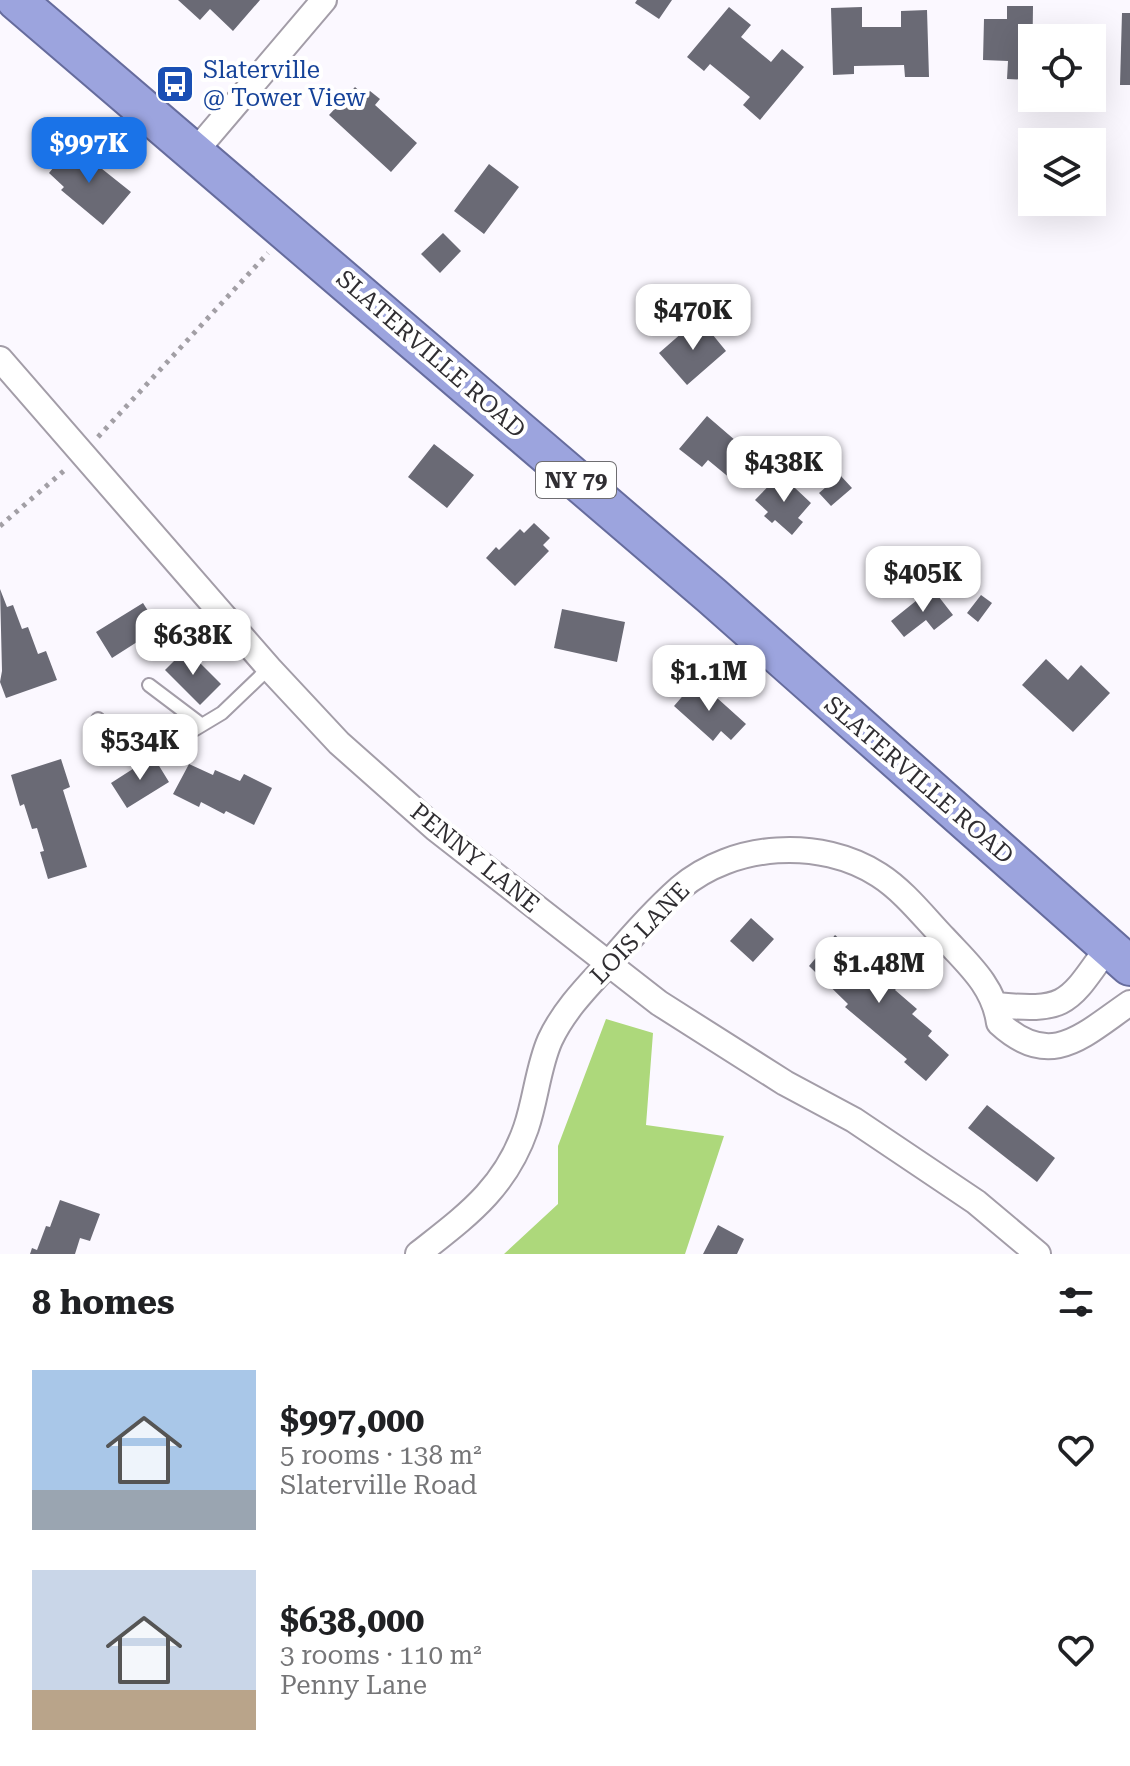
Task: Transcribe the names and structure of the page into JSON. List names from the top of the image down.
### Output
{
  "streets": {
    "highway": ["SLATERVILLE ROAD", "NY 79"],
    "street": ["PENNY LANE", "LOIS LANE"]
  },
  "crossings": [
    ["PENNY LANE", "LOIS LANE"]
  ],
  "places": {
    "bus stop": ["Slaterville @ Tower View"]
  },
  "page": {
    "price": [
      "$997K",
      "$470K",
      "$438K",
      "$405K",
      "$638K",
      "$1.1M",
      "$534K",
      "$1.48M"
    ],
    "heading": "8 homes",
    "list": [
      {
        "name": "$997,000",
        "note": "5 rooms · 138 m² · Slaterville Road"
      },
      {
        "name": "$638,000",
        "note": "3 rooms · 110 m² · Penny Lane"
      }
    ]
  }
}
